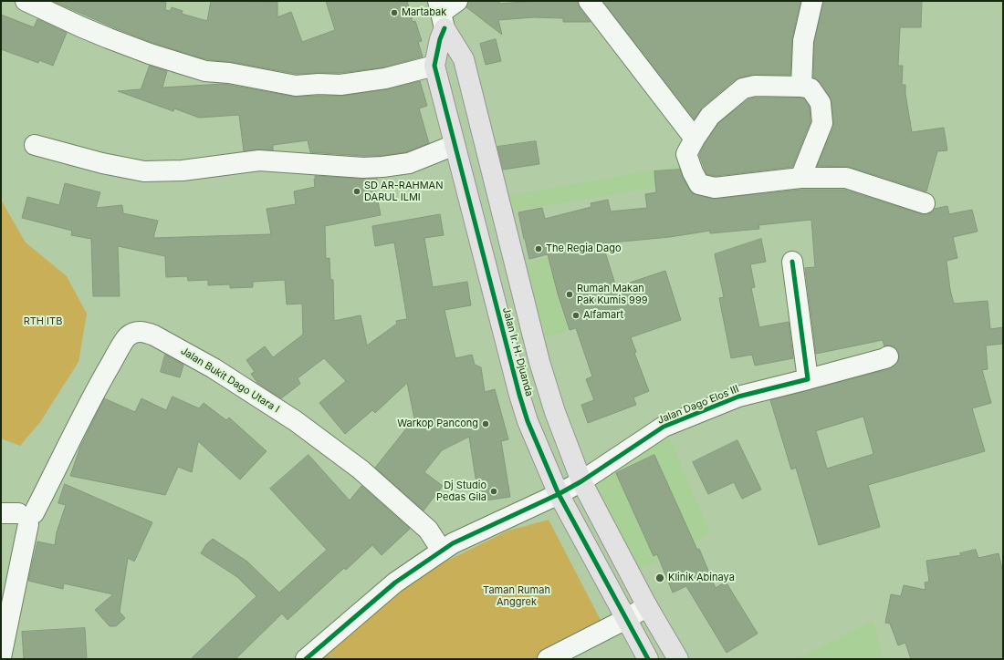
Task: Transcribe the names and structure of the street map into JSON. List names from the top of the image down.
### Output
{
  "streets": {
    "main road": ["Jalan Ir. H. Djuanda"],
    "street": ["Jalan Bukit Dago Utara I", "Jalan Dago Elos III"]
  },
  "crossings": [
    ["Jalan Ir. H. Djuanda", "Jalan Dago Elos III"],
    ["Jalan Bukit Dago Utara I", "Jalan Dago Elos III"]
  ],
  "parks": ["RTH ITB", "Taman Rumah Anggrek"],
  "places": [
    "Martabak",
    "SD AR-RAHMAN DARUL ILMI",
    "The Regia Dago",
    "Rumah Makan Pak Kumis 999",
    "Alfamart",
    "Warkop Pancong",
    "Dj Studio Pedas Gila",
    "Klinik Abinaya"
  ]
}
